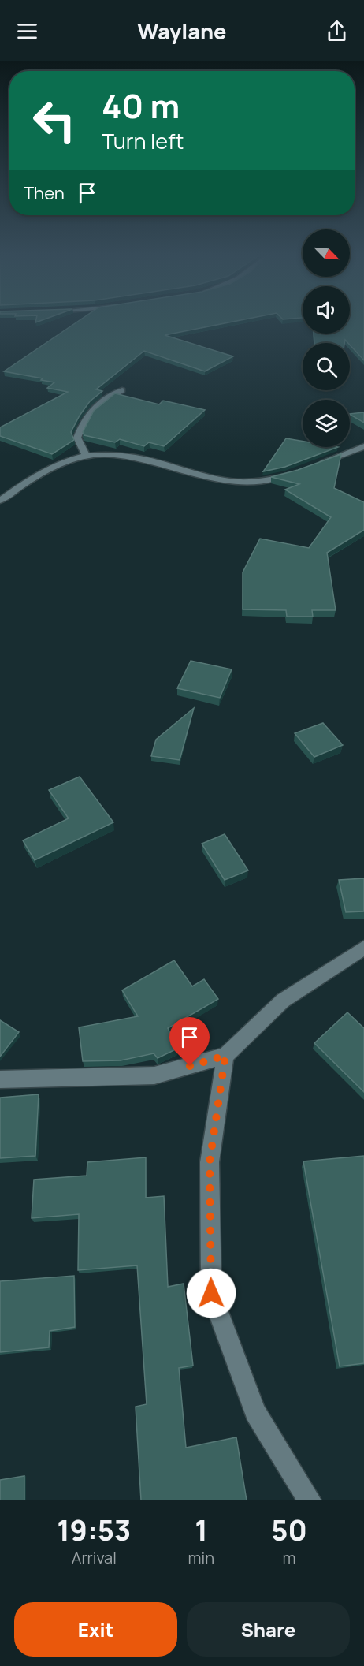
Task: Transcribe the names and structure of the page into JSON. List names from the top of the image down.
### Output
{
  "north": "bottom right",
  "page": {
    "header": "Waylane",
    "turn": ["40 m", "Turn left"],
    "then": "Then",
    "eta": [
      "19:53",
      "Arrival",
      "1",
      "min",
      "50",
      "m"
    ],
    "buttons": ["Exit", "Share"]
  }
}
